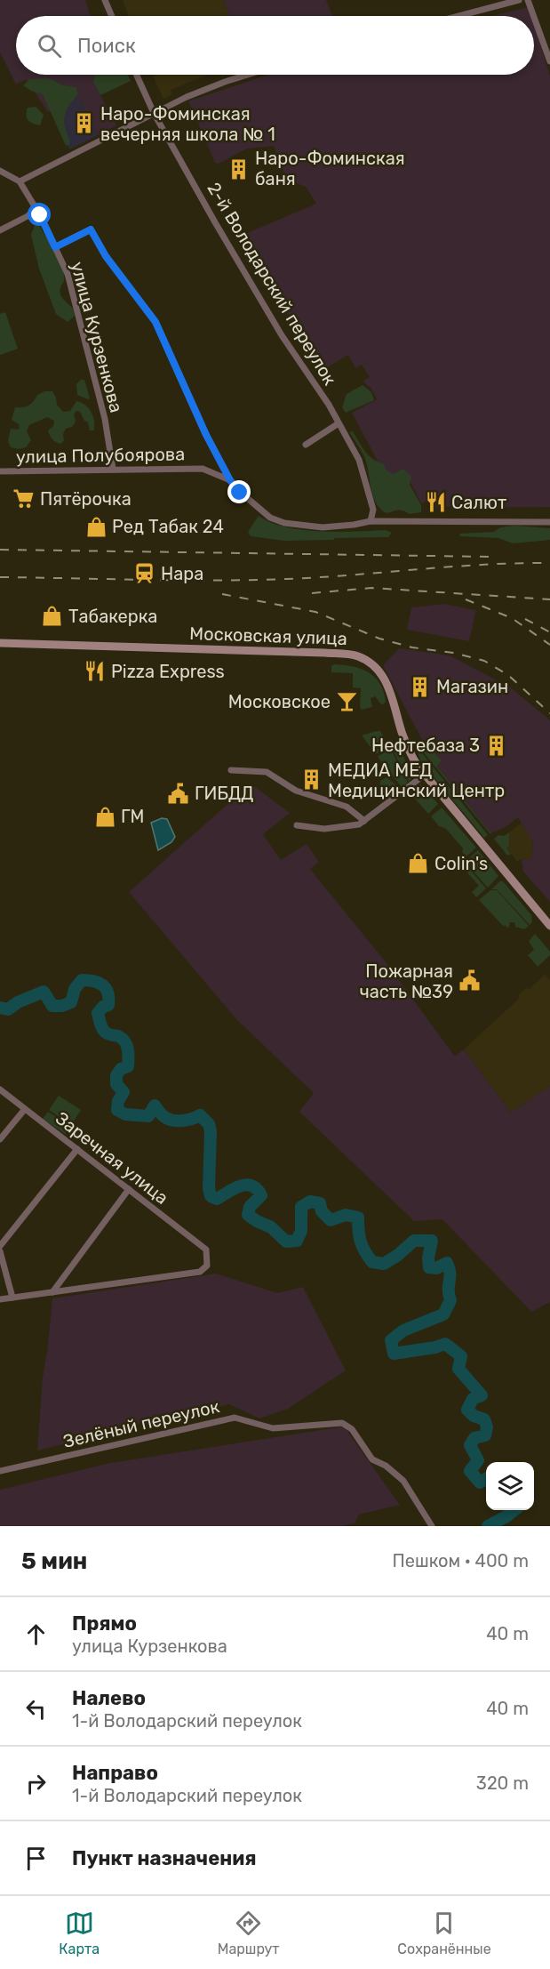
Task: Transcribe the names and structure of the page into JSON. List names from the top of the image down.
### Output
{
  "streets": {
    "main road": ["Московская улица"],
    "street": [
      "2-й Володарский переулок",
      "улица Курзенкова",
      "улица Полубоярова",
      "Заречная улица",
      "Зелёный переулок"
    ]
  },
  "crossings": [
    ["улица Курзенкова", "улица Полубоярова"]
  ],
  "places": {
    "building": [
      "Наро-Фоминская вечерняя школа № 1",
      "Наро-Фоминская баня",
      "Магазин",
      "Нефтебаза 3",
      "МЕДИА МЕД Медицинский Центр"
    ],
    "supermarket": ["Пятёрочка"],
    "restaurant": ["Салют", "Pizza Express"],
    "shop": [
      "Ред Табак 24",
      "Табакерка",
      "ГМ",
      "Colin's"
    ],
    "station": ["Нара"],
    "bar": ["Московское"],
    "public building": ["ГИБДД", "Пожарная часть №39"]
  },
  "page": {
    "search": "Поиск",
    "heading": ["5 мин", "Пешком · 400 m"],
    "list": [
      ["Прямо", "улица Курзенкова", "40 m"],
      ["Налево", "1-й Володарский переулок", "40 m"],
      ["Направо", "1-й Володарский переулок", "320 m"],
      "Пункт назначения"
    ],
    "nav": ["Карта", "Маршрут", "Сохранённые"]
  }
}
